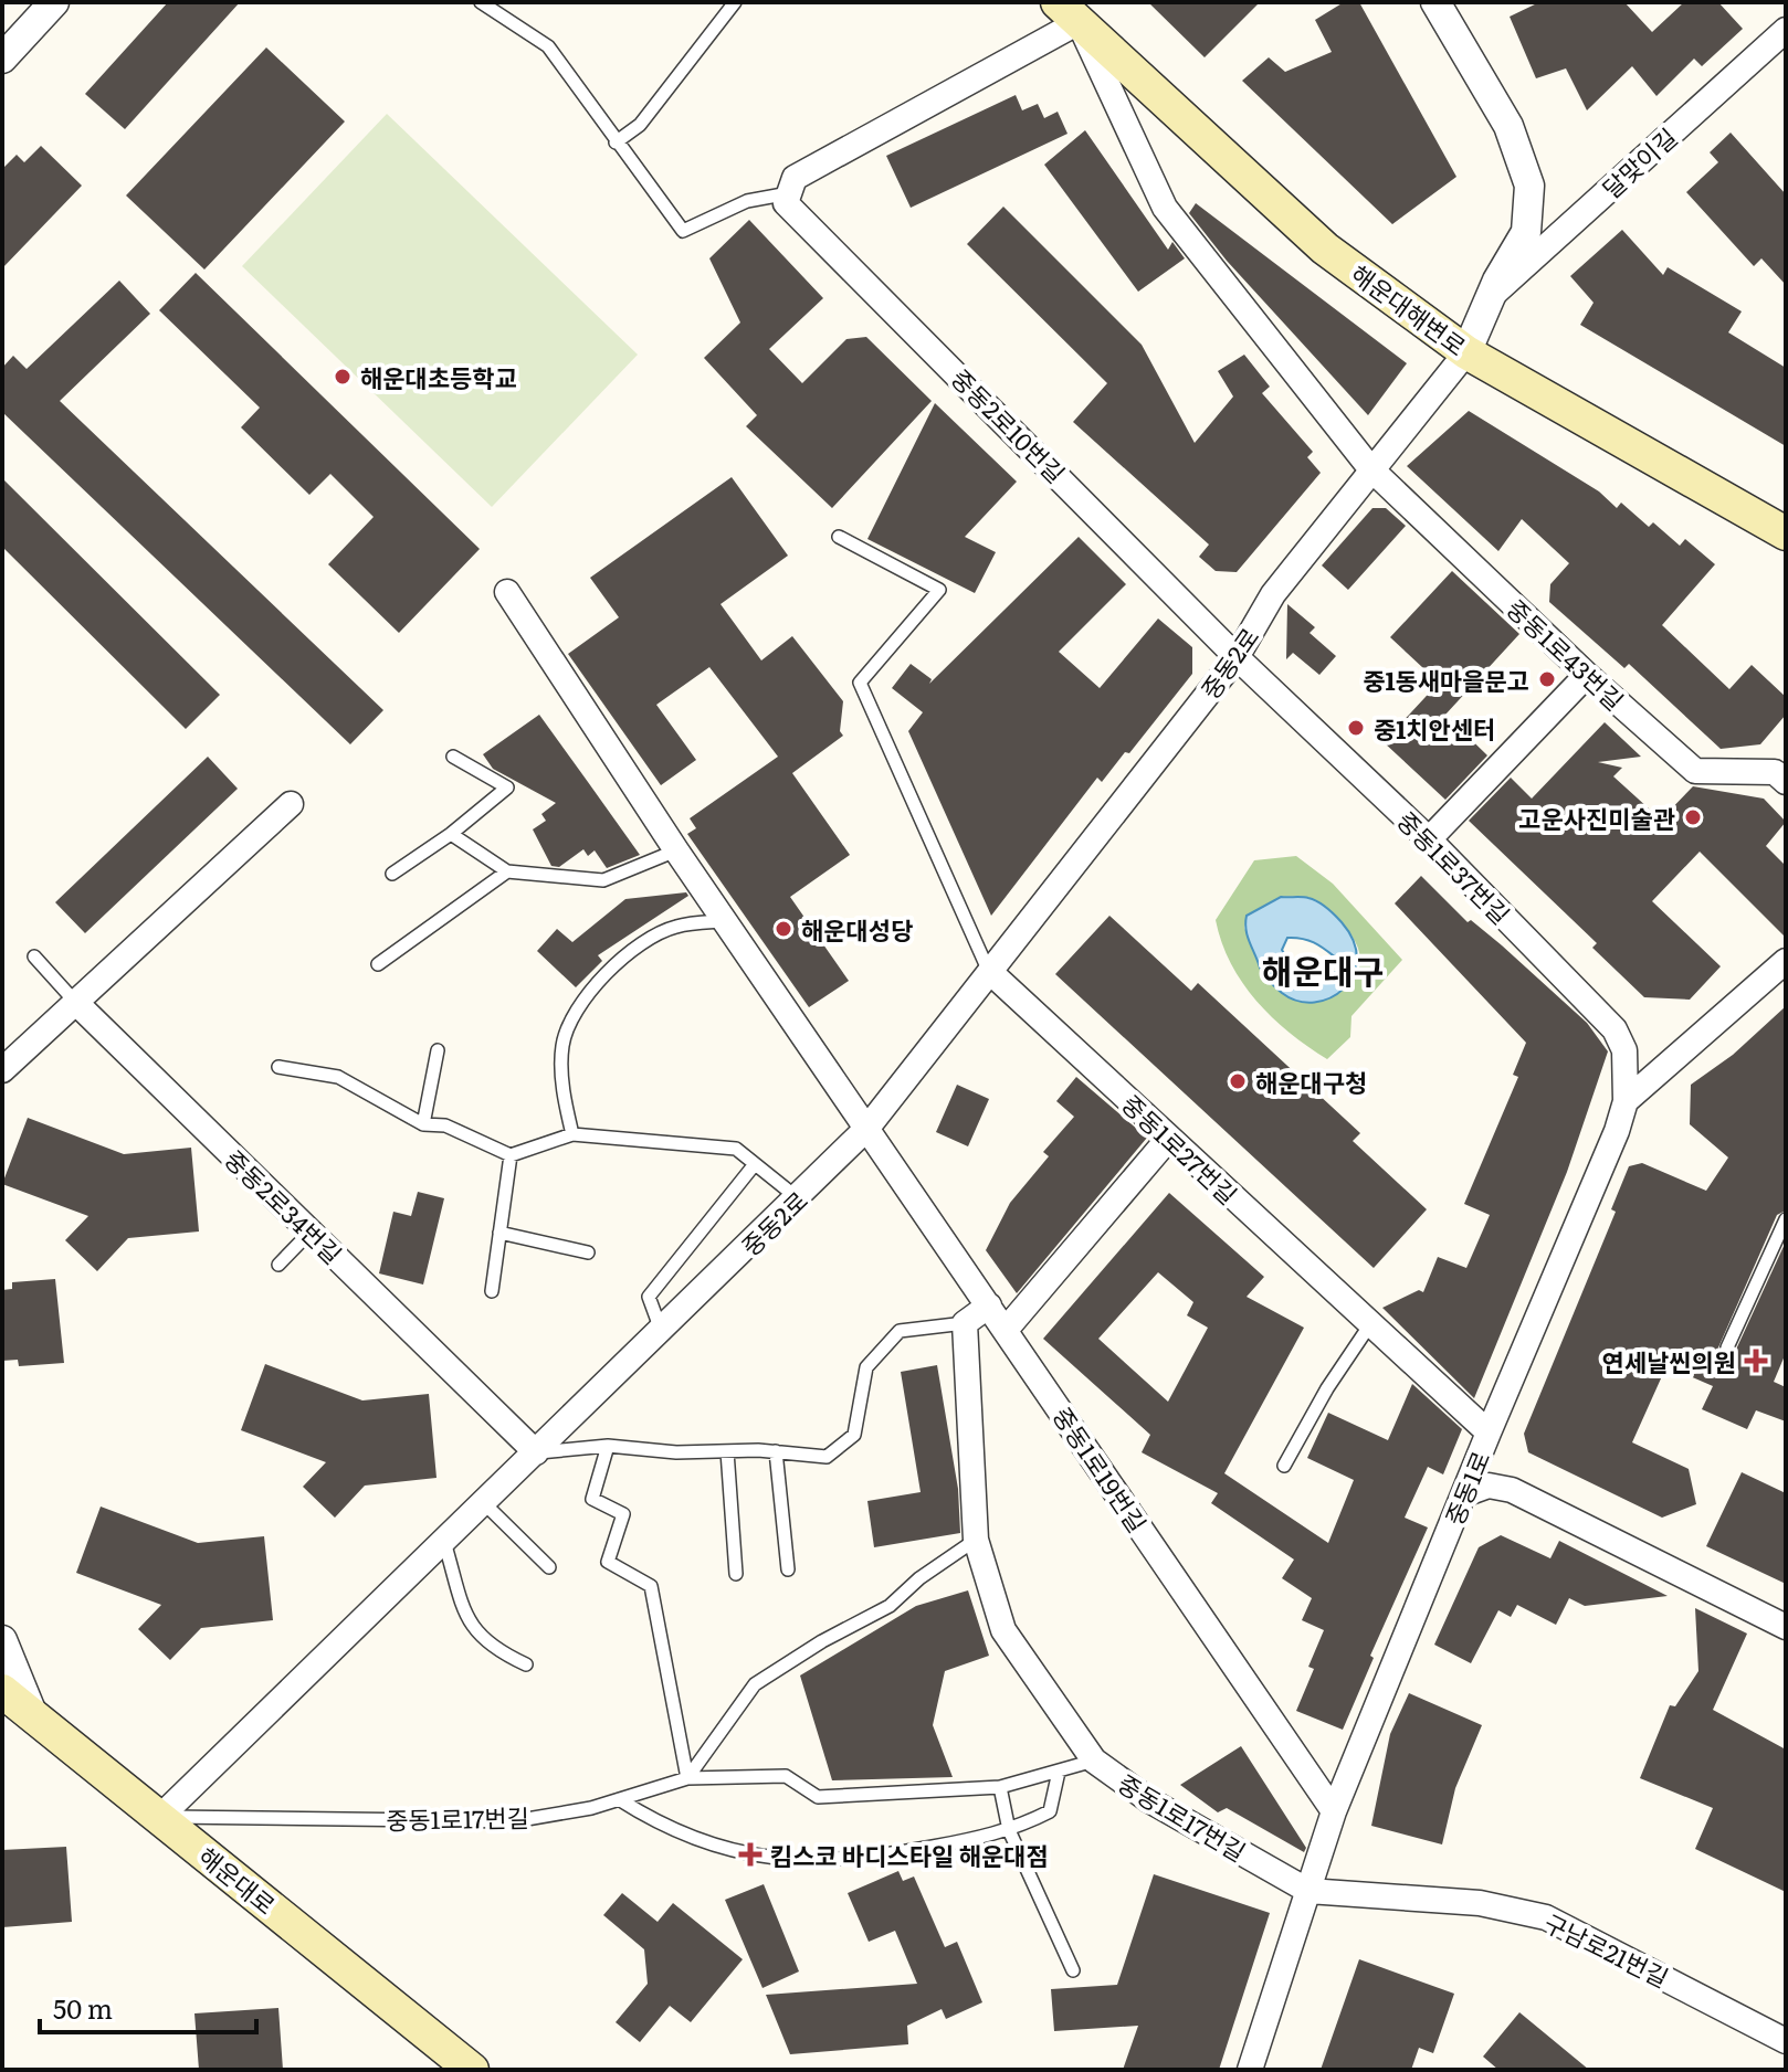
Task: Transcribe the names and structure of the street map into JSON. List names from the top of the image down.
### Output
{
  "streets": {
    "main road": ["해운대해변로", "해운대로"],
    "street": [
      "달맞이길",
      "중동2로10번길",
      "중동1로43번길",
      "중동2로",
      "중동1로37번길",
      "중동1로27번길",
      "중동2로34번길",
      "중동1로19번길",
      "중동1로",
      "중동1로17번길",
      "구남로21번길"
    ]
  },
  "crossings": [
    ["달맞이길", "해운대해변로"],
    ["달맞이길", "중동2로"],
    ["해운대해변로", "중동2로"],
    ["중동2로10번길", "중동2로"],
    ["중동2로10번길", "중동1로37번길"],
    ["중동1로43번길", "중동2로"],
    ["중동2로", "중동1로37번길"],
    ["중동2로", "중동1로27번길"],
    ["중동2로", "중동2로34번길"],
    ["중동2로", "중동1로19번길"],
    ["중동2로", "중동1로17번길"],
    ["중동2로", "해운대로"],
    ["중동1로37번길", "중동1로"],
    ["중동1로27번길", "중동1로"],
    ["중동1로19번길", "중동1로"],
    ["중동1로", "중동1로17번길"],
    ["중동1로", "구남로21번길"],
    ["중동1로17번길", "해운대로"],
    ["중동1로17번길", "구남로21번길"]
  ],
  "districts": ["해운대구"],
  "places": {
    "other": [
      "해운대초등학교",
      "중1동새마을문고",
      "중1치안센터",
      "고운사진미술관",
      "해운대성당",
      "해운대구청"
    ],
    "health": ["연세날씬의원", "킴스코 바디스타일 해운대점"]
  },
  "scale_bar": "50 m"
}
